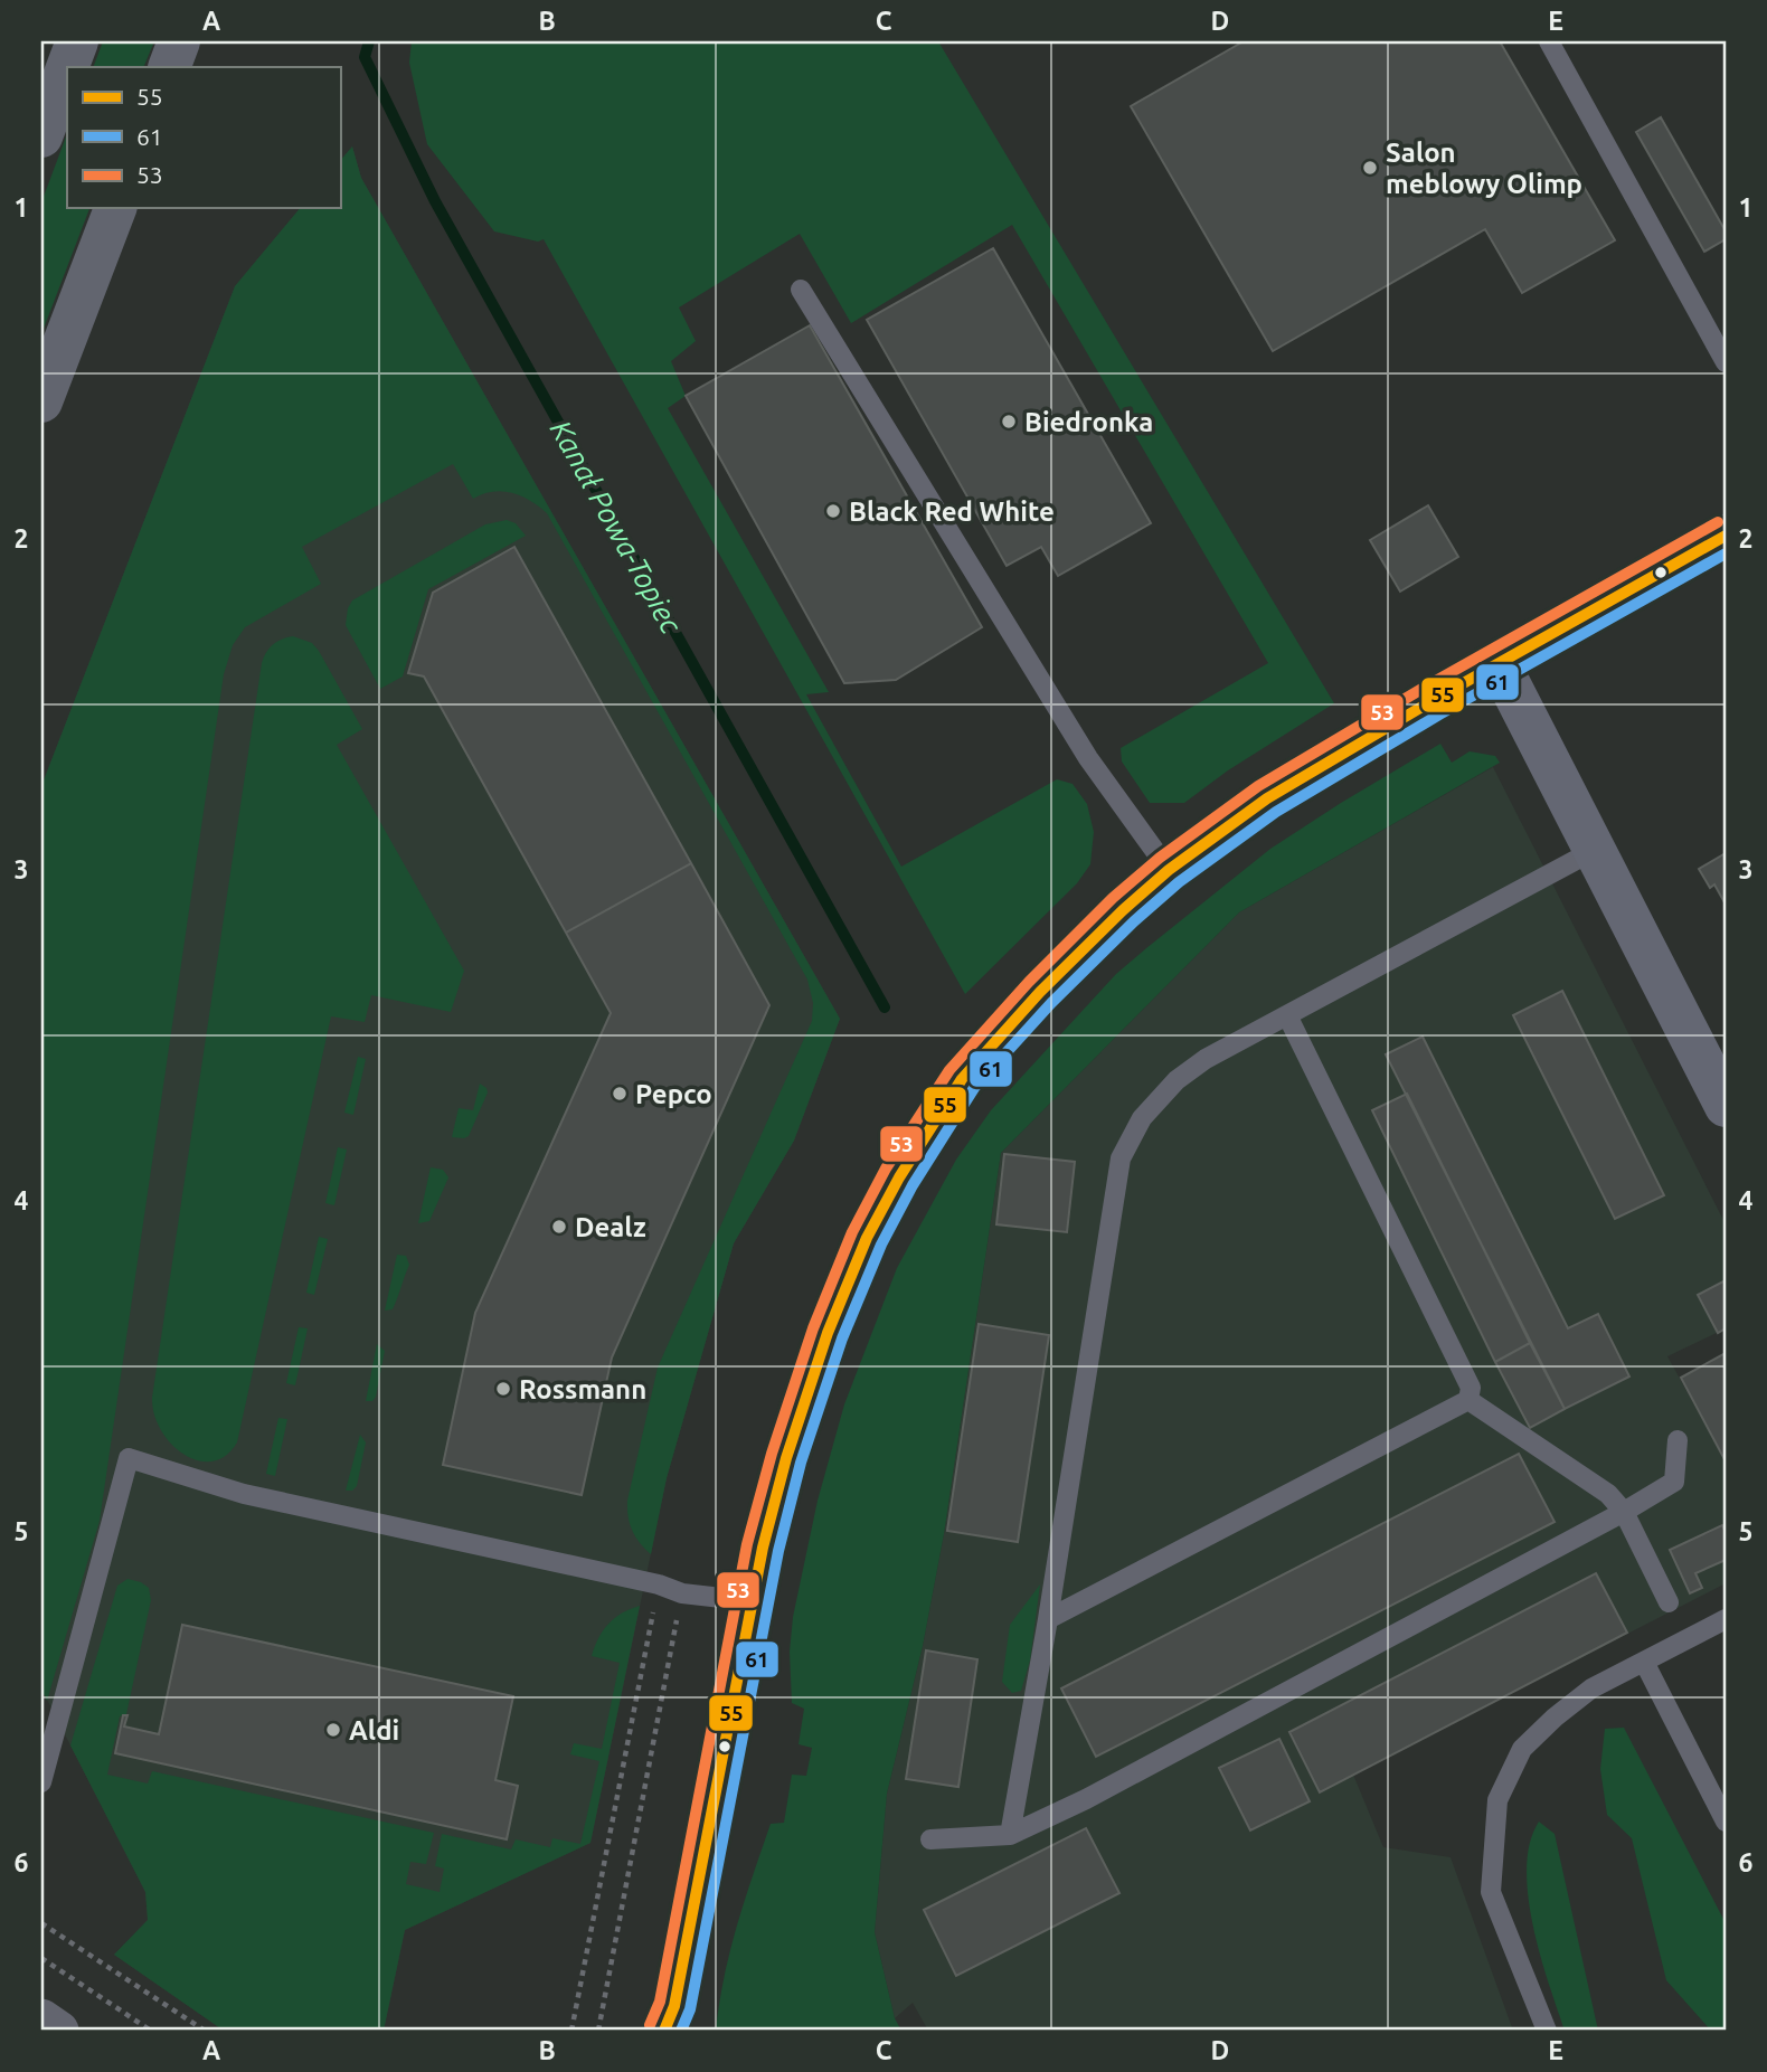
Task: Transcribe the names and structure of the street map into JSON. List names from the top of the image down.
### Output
{
  "water": ["Kanał Powa-Topiec"],
  "places": [
    "Salon meblowy Olimp",
    "Biedronka",
    "Black Red White",
    "Pepco",
    "Dealz",
    "Rossmann",
    "Aldi"
  ],
  "lines": ["transit line 53", "transit line 55", "transit line 61"],
  "legend": ["55", "61", "53"],
  "grid": {
    "columns": [
      "A",
      "B",
      "C",
      "D",
      "E"
    ],
    "rows": [
      "1",
      "2",
      "3",
      "4",
      "5",
      "6"
    ]
  }
}
